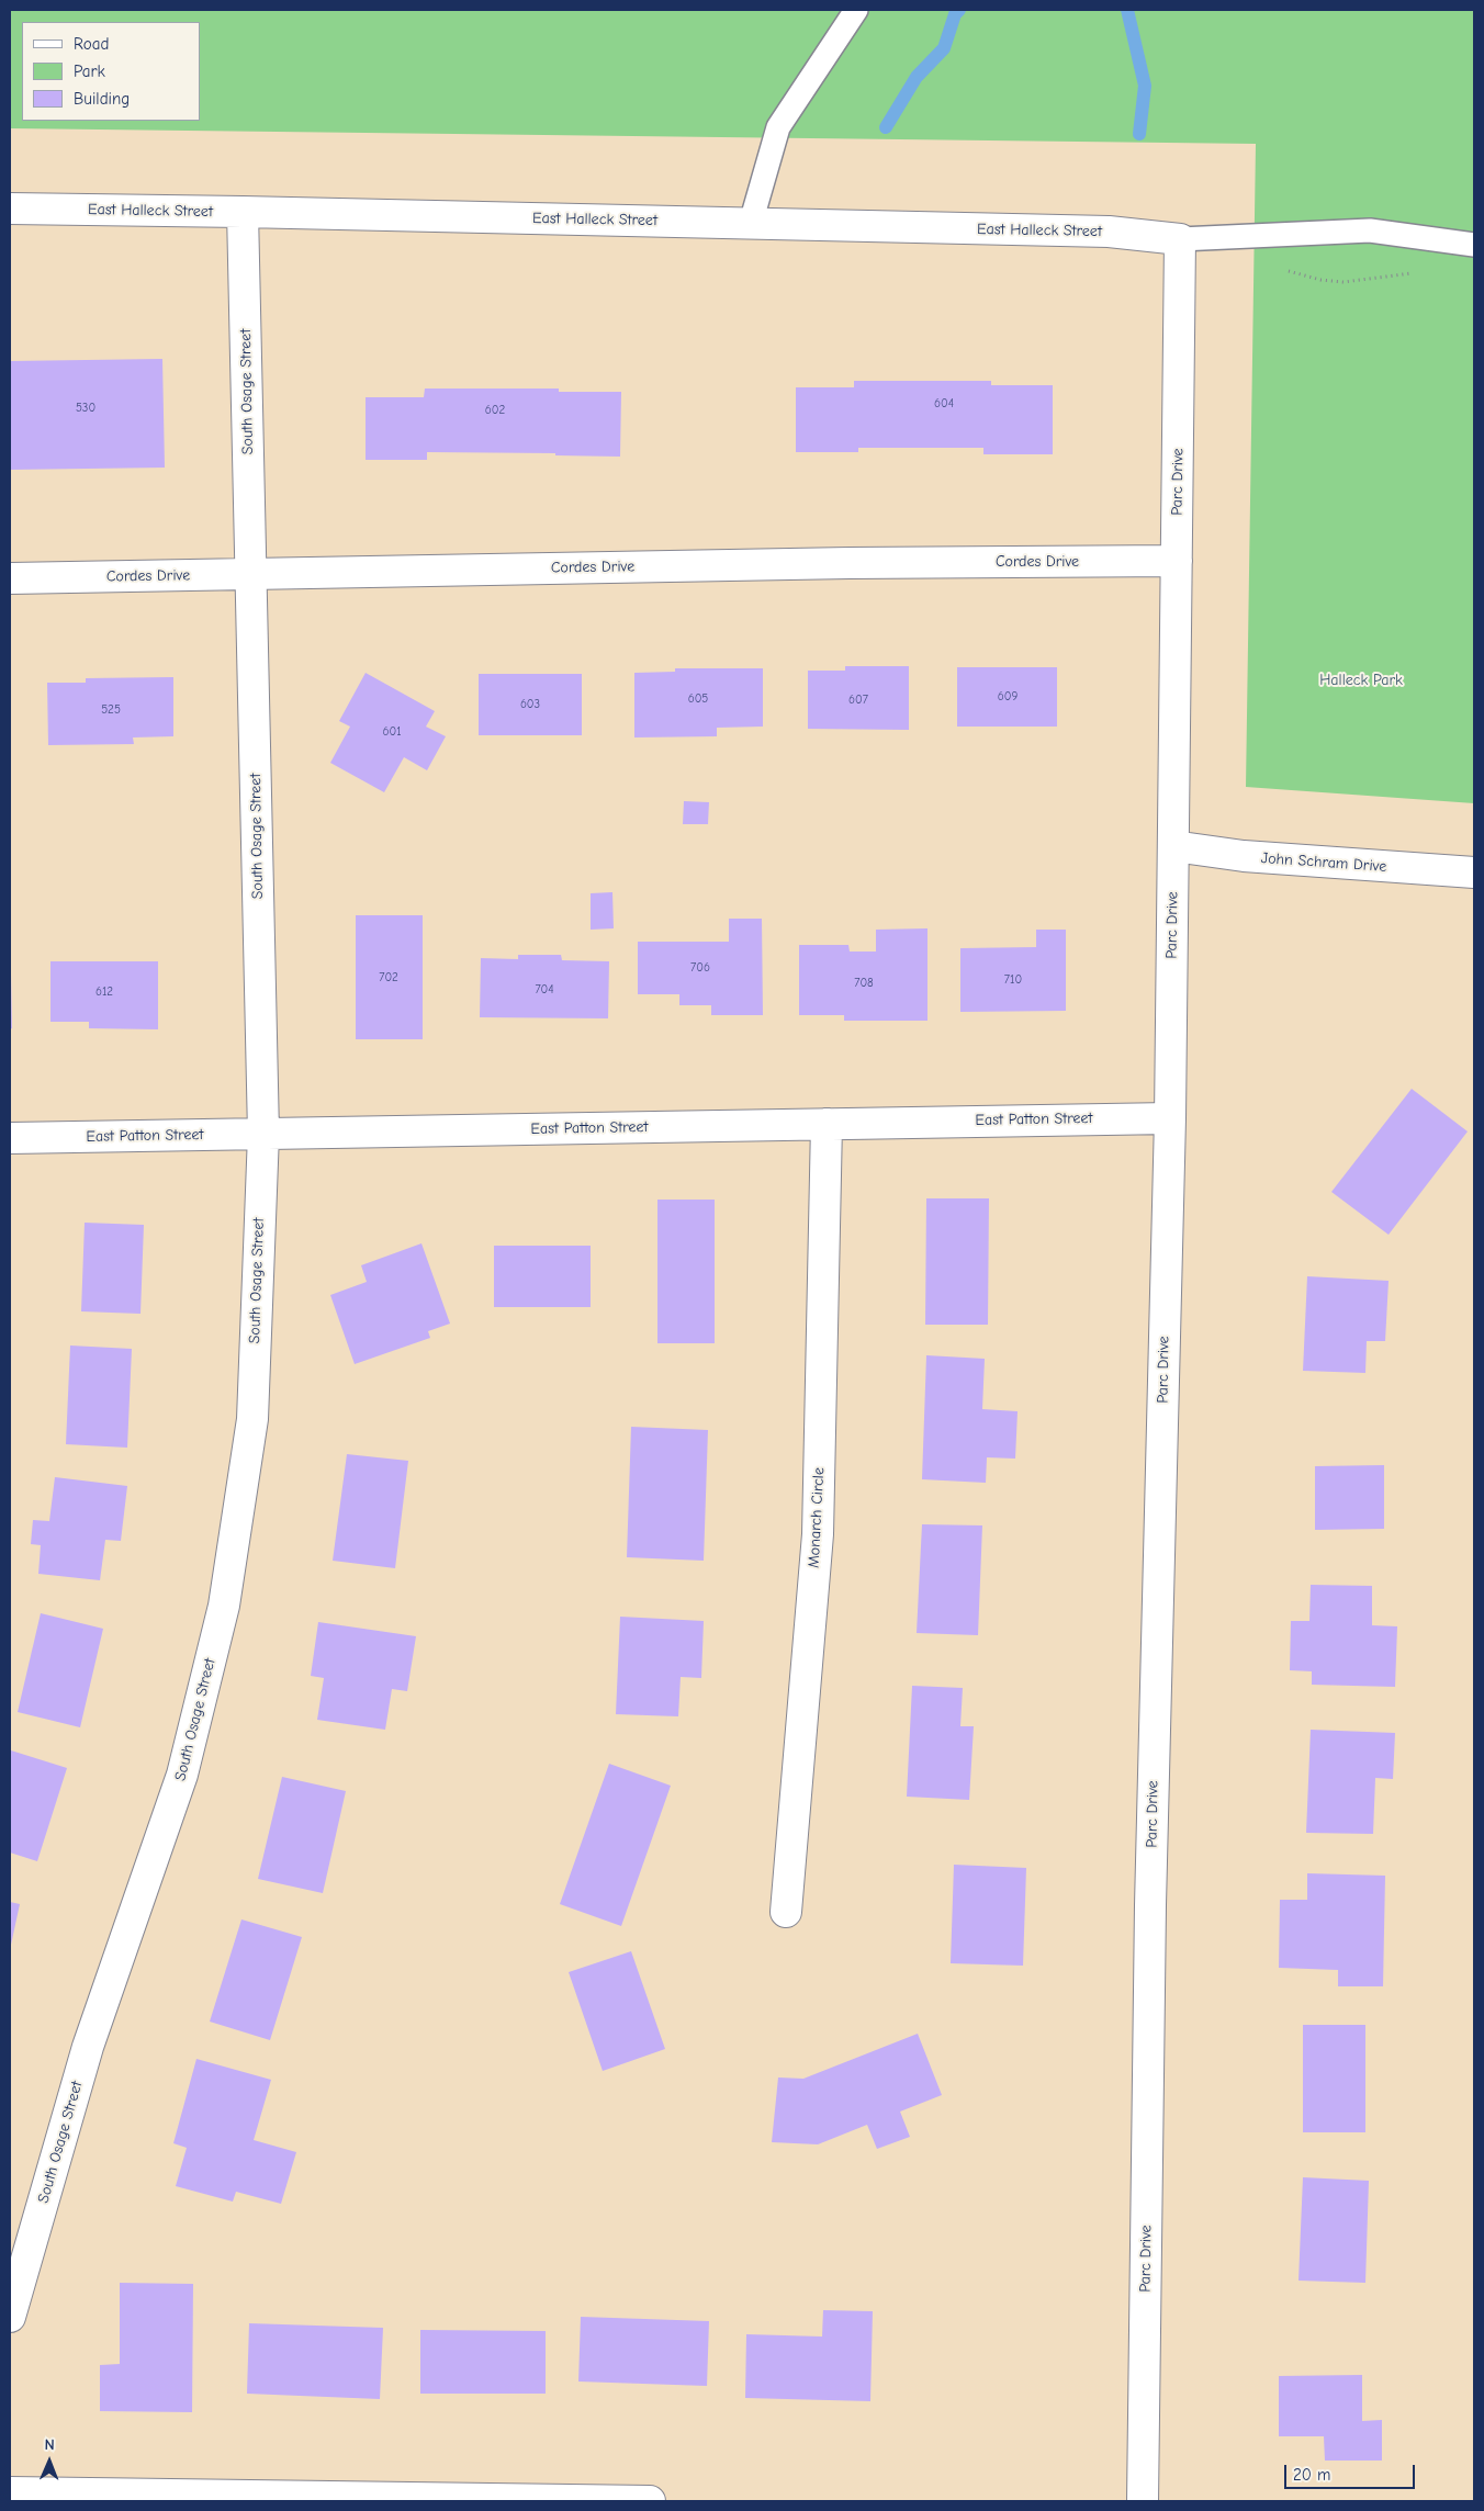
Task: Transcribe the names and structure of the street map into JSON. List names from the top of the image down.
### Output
{
  "streets": {
    "street": [
      "East Halleck Street",
      "South Osage Street",
      "Parc Drive",
      "Cordes Drive",
      "John Schram Drive",
      "East Patton Street",
      "Monarch Circle"
    ]
  },
  "crossings": [
    ["East Halleck Street", "South Osage Street"],
    ["East Halleck Street", "Parc Drive"],
    ["South Osage Street", "Cordes Drive"],
    ["South Osage Street", "East Patton Street"],
    ["Parc Drive", "Cordes Drive"],
    ["Parc Drive", "John Schram Drive"],
    ["Parc Drive", "East Patton Street"],
    ["East Patton Street", "Monarch Circle"]
  ],
  "parks": ["Halleck Park"],
  "house_numbers": [
    "604",
    "530",
    "602",
    "609",
    "605",
    "607",
    "603",
    "525",
    "601",
    "706",
    "702",
    "710",
    "708",
    "704",
    "612"
  ],
  "legend": ["Road", "Park", "Building"],
  "scale_bar": "20 m",
  "north": "top"
}
